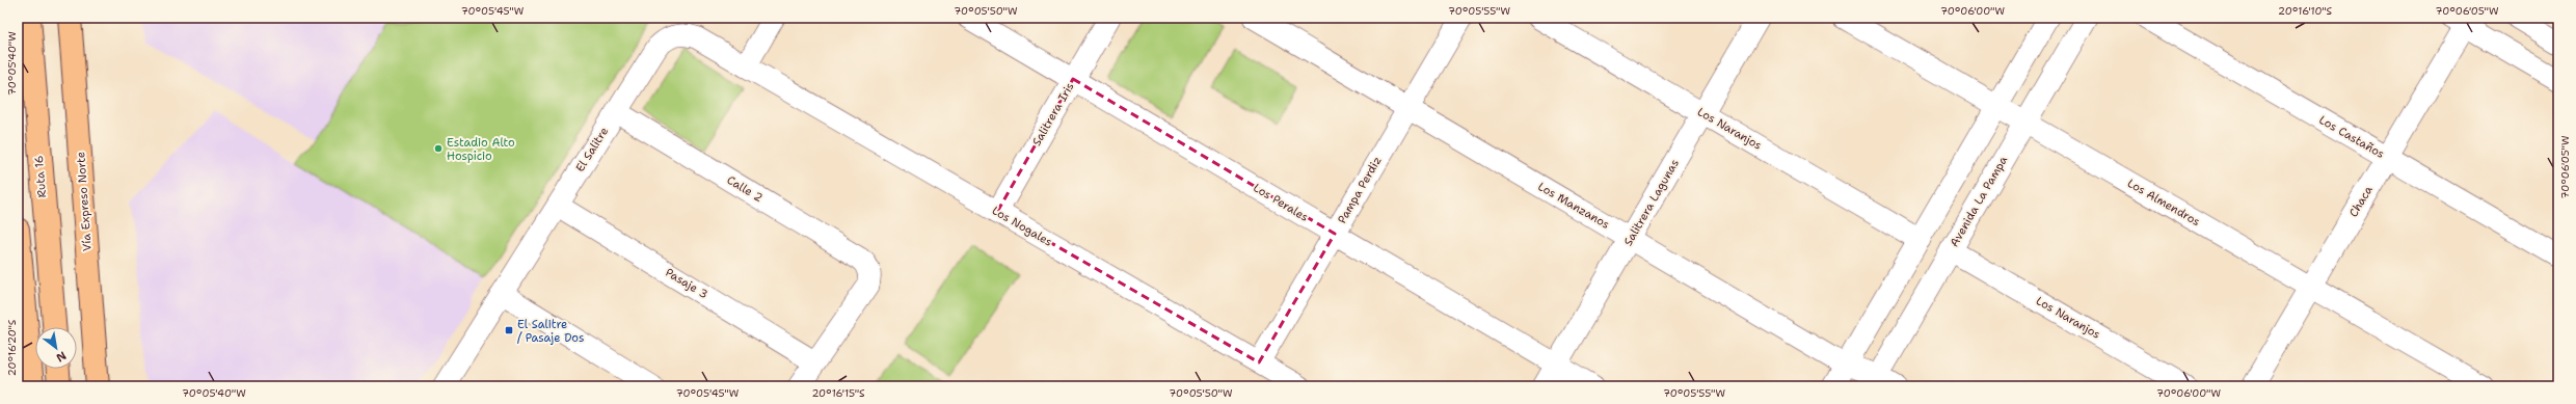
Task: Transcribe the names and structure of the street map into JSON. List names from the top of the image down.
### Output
{
  "streets": {
    "main road": ["Ruta 16", "Vía Expreso Norte"],
    "street": [
      "Salitrera Iris",
      "Los Naranjos",
      "Los Castaños",
      "El Salitre",
      "Calle 2",
      "Pampa Perdiz",
      "Avenida La Pampa",
      "Chaca",
      "Los Perales",
      "Salitrera Lagunas",
      "Los Almendros",
      "Los Manzanos",
      "Los Nogales",
      "Pasaje 3"
    ]
  },
  "crossings": [
    ["Salitrera Iris", "Los Perales"],
    ["Salitrera Iris", "Los Nogales"],
    ["Los Naranjos", "Avenida La Pampa"],
    ["Los Naranjos", "Salitrera Lagunas"],
    ["Los Castaños", "Chaca"],
    ["El Salitre", "Calle 2"],
    ["El Salitre", "Los Nogales"],
    ["El Salitre", "Pasaje 3"],
    ["Calle 2", "Pasaje 3"],
    ["Pampa Perdiz", "Los Perales"],
    ["Pampa Perdiz", "Los Manzanos"],
    ["Pampa Perdiz", "Los Nogales"],
    ["Avenida La Pampa", "Los Almendros"],
    ["Avenida La Pampa", "Los Manzanos"],
    ["Chaca", "Los Almendros"],
    ["Los Perales", "Salitrera Lagunas"],
    ["Salitrera Lagunas", "Los Manzanos"]
  ],
  "places": {
    "other": ["Estadio Alto Hospicio"],
    "transit": ["El Salitre / Pasaje Dos"]
  },
  "north": "bottom right",
  "coordinates": [
    "70°05'45\"W",
    "70°05'50\"W",
    "70°05'55\"W",
    "70°06'00\"W",
    "20°16'10\"S",
    "70°06'05\"W",
    "70°05'40\"W",
    "20°16'20\"S",
    "20°16'15\"S"
  ]
}
